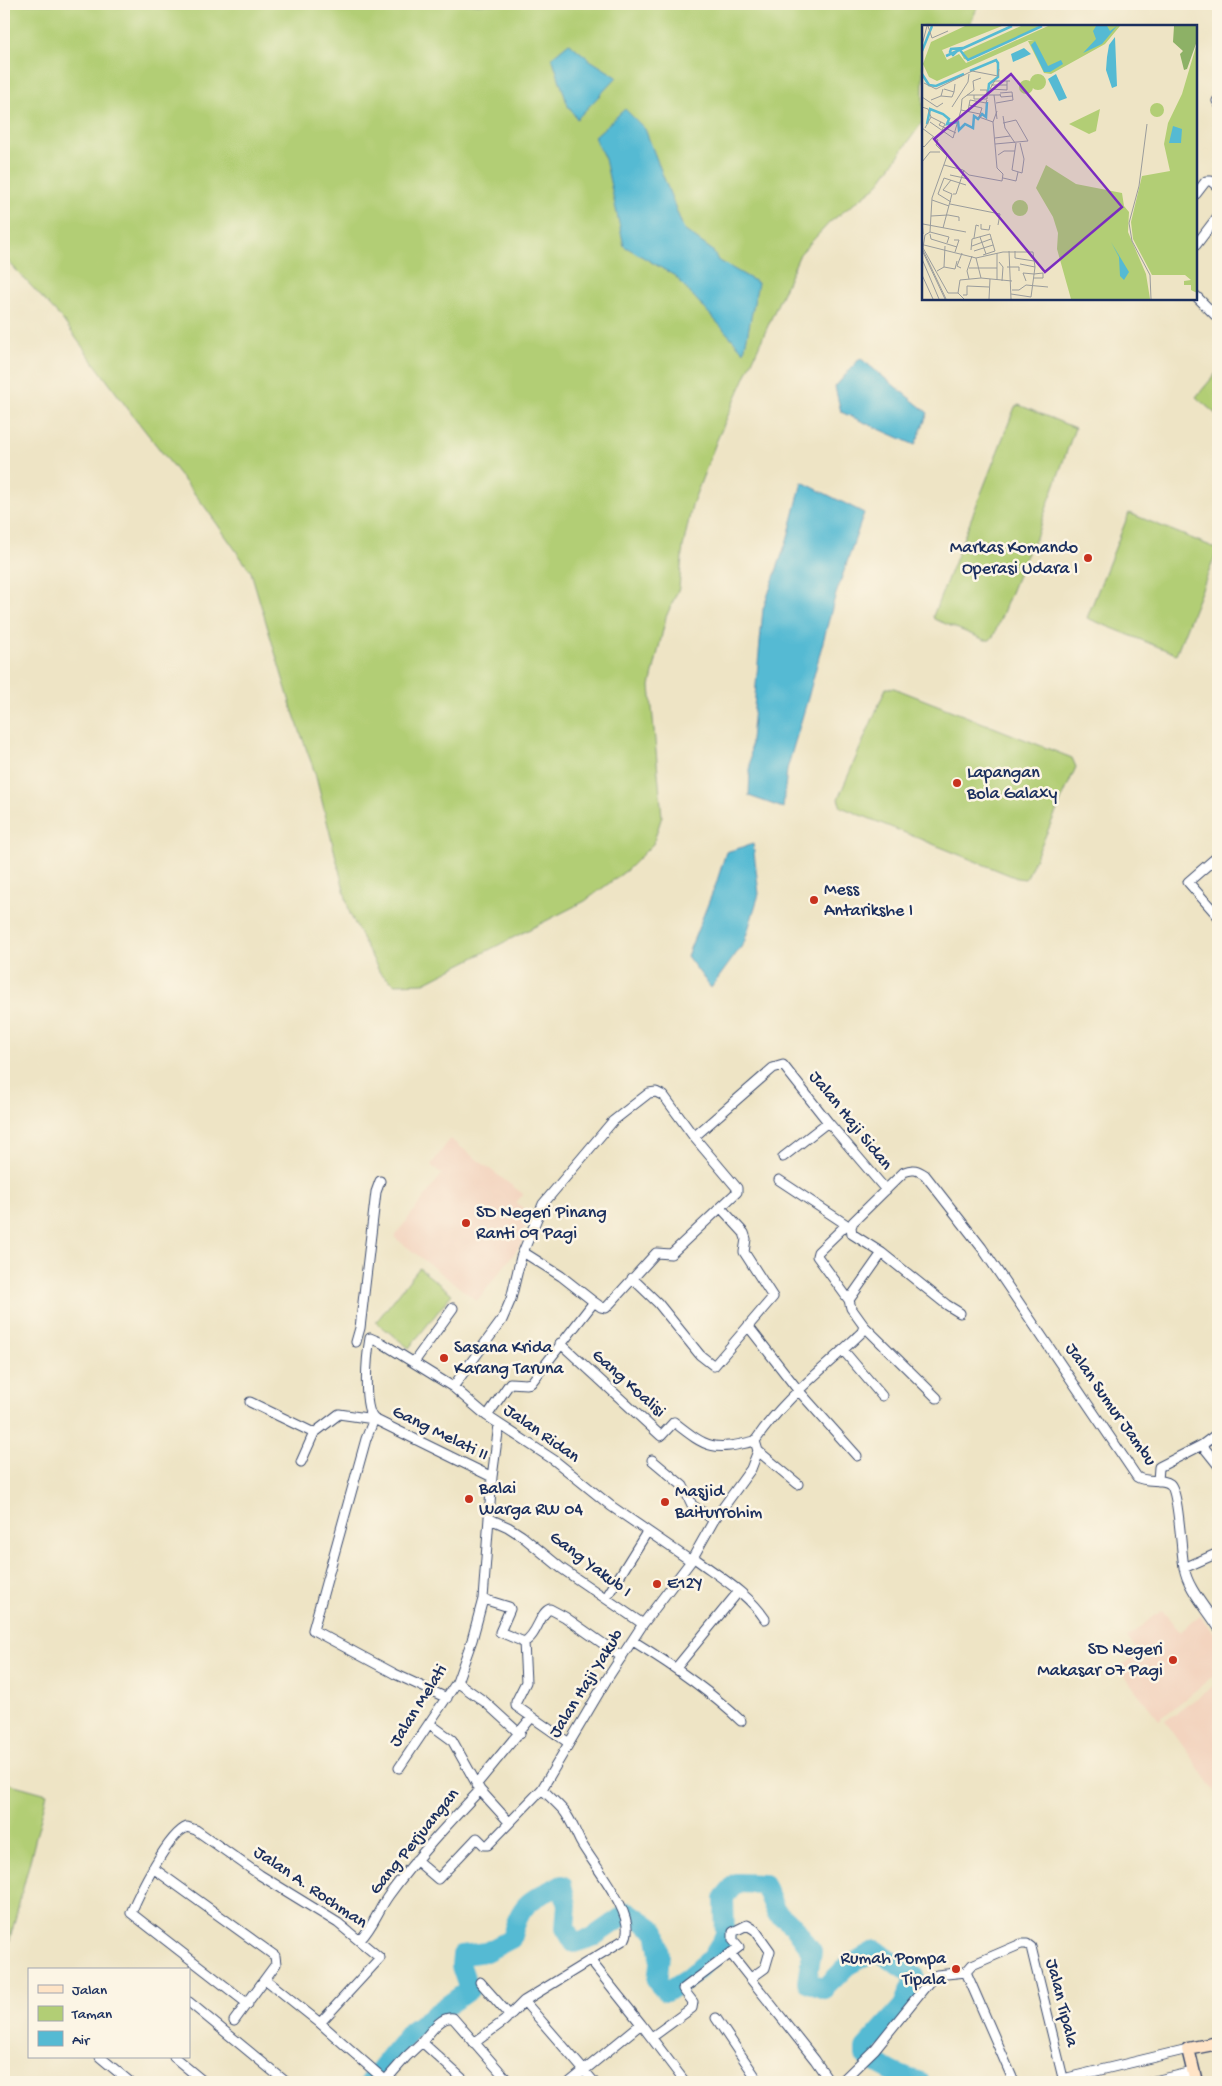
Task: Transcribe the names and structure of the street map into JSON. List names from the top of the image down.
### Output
{
  "streets": {
    "street": [
      "Jalan Haji Sidan",
      "Gang Koalisi",
      "Jalan Sumur Jambu",
      "Gang Melati II",
      "Jalan Ridan",
      "Gang Yakub I",
      "Jalan Haji Yakub",
      "Jalan Melati",
      "Gang Perjuangan",
      "Jalan A. Rochman",
      "Jalan Tipala"
    ]
  },
  "crossings": [
    ["Jalan Haji Sidan", "Jalan Sumur Jambu"],
    ["Gang Koalisi", "Jalan Haji Yakub"],
    ["Gang Melati II", "Jalan Ridan"],
    ["Gang Melati II", "Jalan Melati"],
    ["Jalan Ridan", "Jalan Haji Yakub"],
    ["Jalan Ridan", "Jalan Melati"],
    ["Gang Yakub I", "Jalan Haji Yakub"],
    ["Gang Yakub I", "Jalan Melati"],
    ["Jalan Haji Yakub", "Gang Perjuangan"],
    ["Gang Perjuangan", "Jalan A. Rochman"]
  ],
  "places": [
    "Markas Komando Operasi Udara I",
    "Lapangan Bola Galaxy",
    "Mess Antarikshe I",
    "SD Negeri Pinang Ranti 09 Pagi",
    "Sasana Krida Karang Taruna",
    "Balai Warga RW 04",
    "Masjid Baiturrohim",
    "E12Y",
    "SD Negeri Makasar 07 Pagi",
    "Rumah Pompa Tipala"
  ],
  "legend": ["Jalan", "Taman", "Air"]
}
